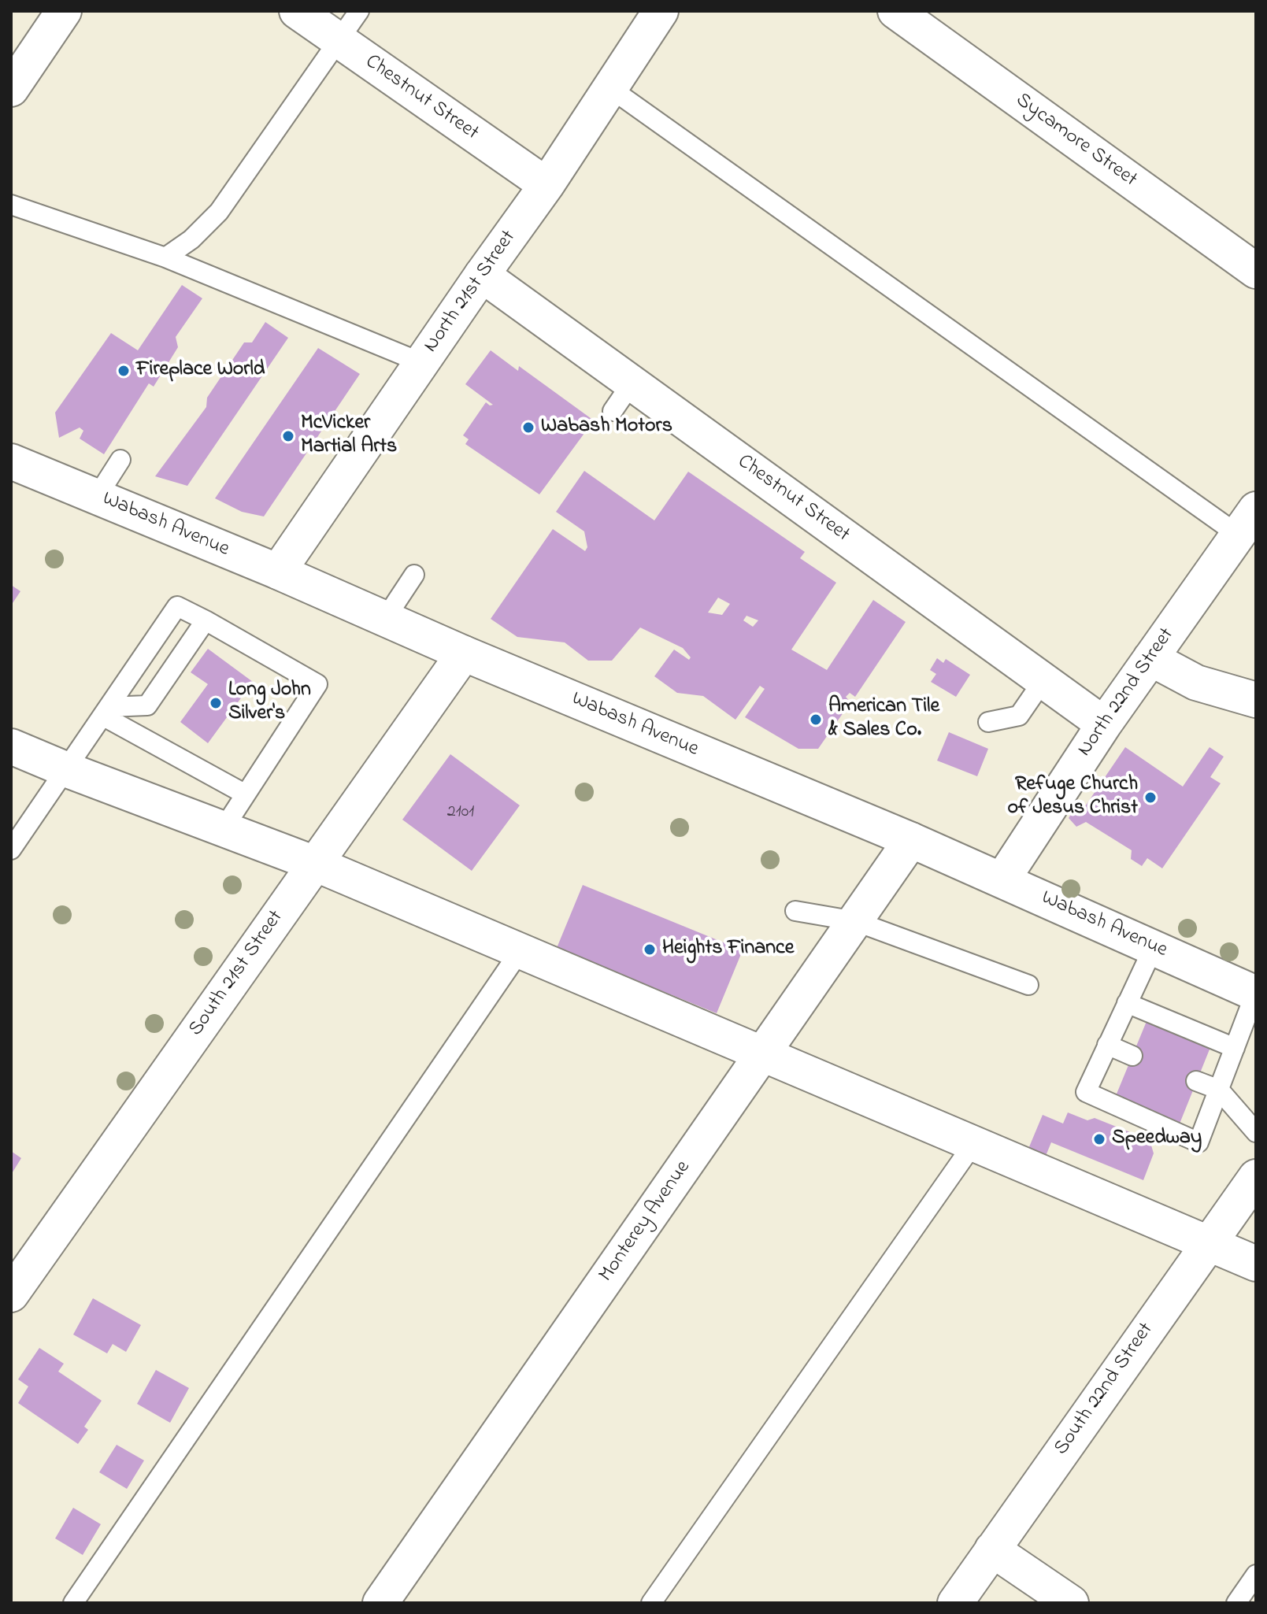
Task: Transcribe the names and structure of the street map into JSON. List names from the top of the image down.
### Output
{
  "streets": {
    "street": [
      "Chestnut Street",
      "Sycamore Street",
      "North 21st Street",
      "Wabash Avenue",
      "North 22nd Street",
      "South 21st Street",
      "Monterey Avenue",
      "South 22nd Street"
    ]
  },
  "crossings": [
    ["Chestnut Street", "North 21st Street"],
    ["Chestnut Street", "North 22nd Street"],
    ["North 21st Street", "Wabash Avenue"],
    ["Wabash Avenue", "North 22nd Street"],
    ["Wabash Avenue", "South 21st Street"],
    ["Wabash Avenue", "Monterey Avenue"]
  ],
  "places": [
    "Fireplace World",
    "Wabash Motors",
    "McVicker Martial Arts",
    "Long John Silver's",
    "American Tile & Sales Co.",
    "Refuge Church of Jesus Christ",
    "Heights Finance",
    "Speedway"
  ],
  "house_numbers": ["2101"]
}
